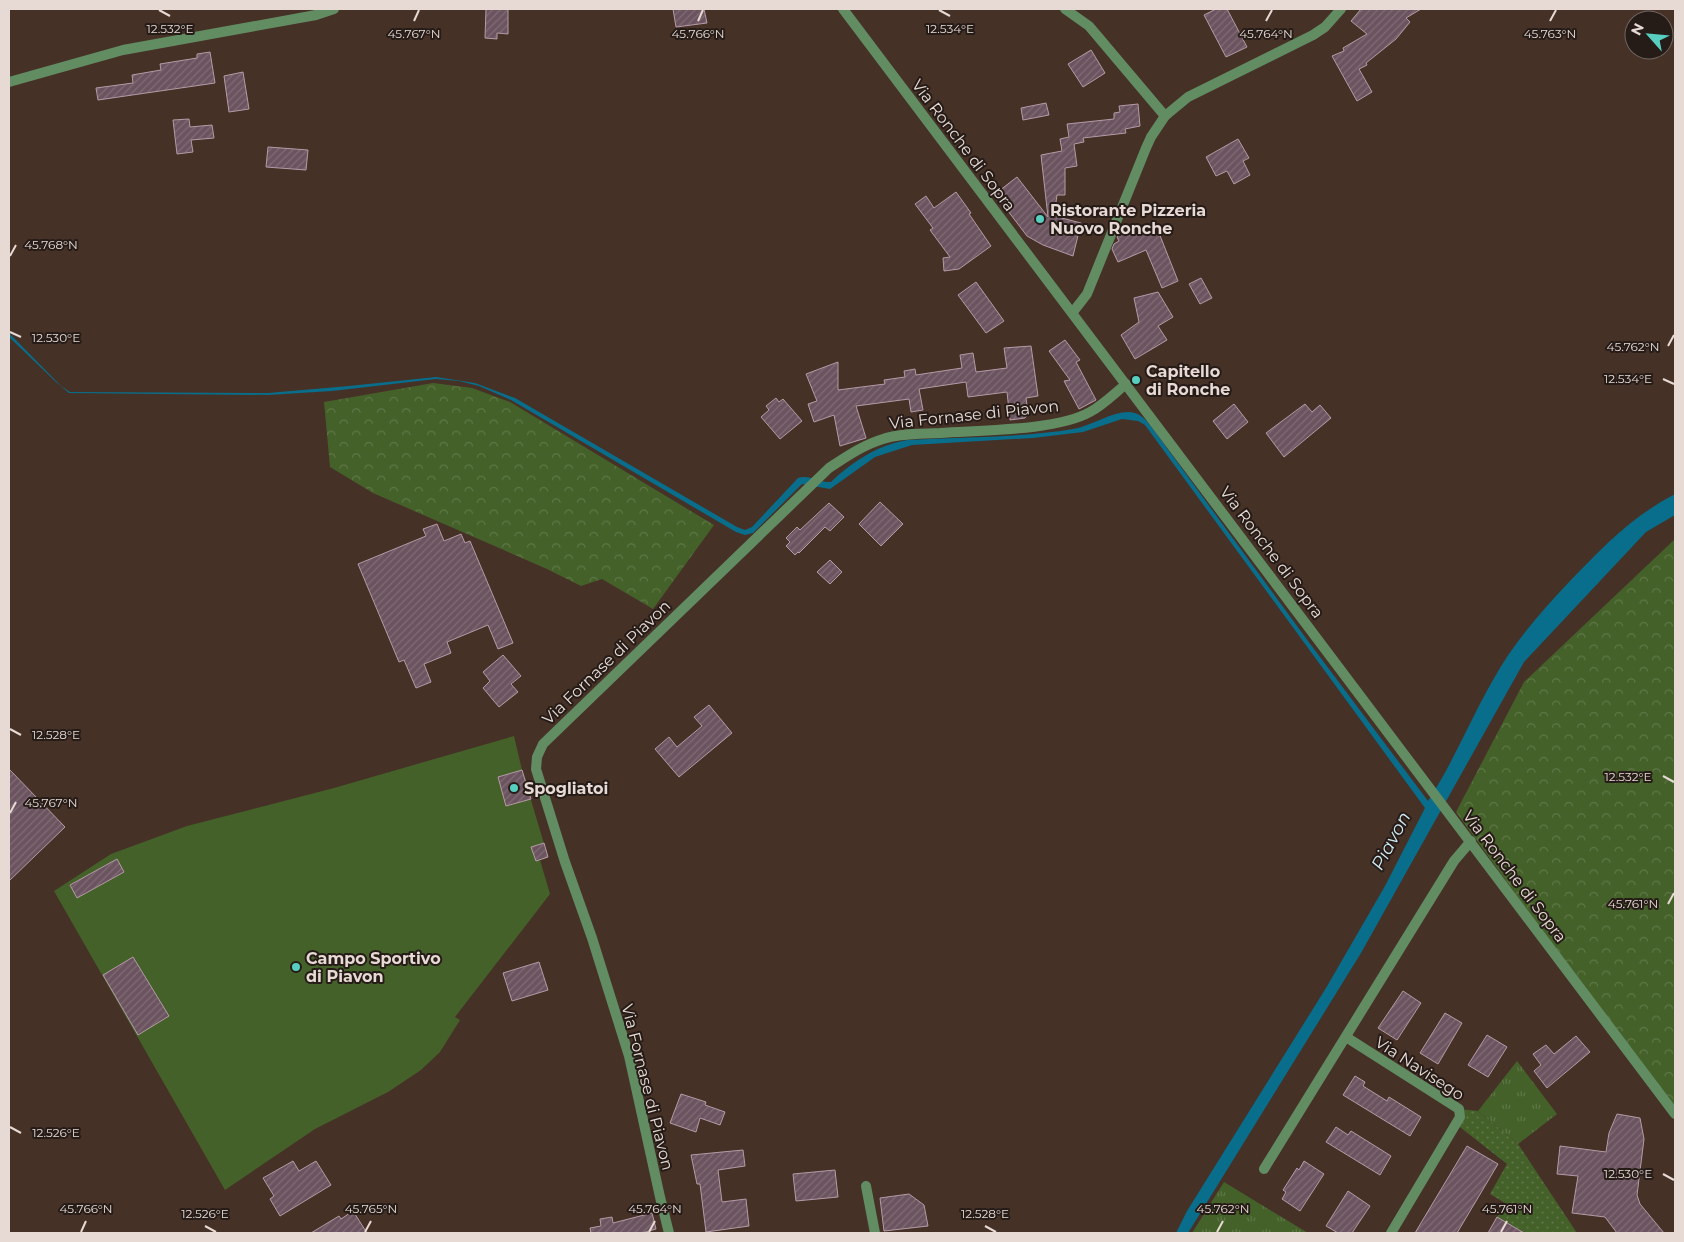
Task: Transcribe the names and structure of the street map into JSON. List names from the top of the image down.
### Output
{
  "streets": {
    "street": ["Via Ronche di Sopra", "Via Fornase di Piavon", "Via Navisego"]
  },
  "crossings": [
    ["Via Ronche di Sopra", "Via Fornase di Piavon"]
  ],
  "water": ["Piavon"],
  "places": [
    "Ristorante Pizzeria Nuovo Ronche",
    "Capitello di Ronche",
    "Spogliatoi",
    "Campo Sportivo di Piavon"
  ],
  "north": "top left",
  "coordinates": [
    "12.532°E",
    "12.534°E",
    "45.767°N",
    "45.766°N",
    "45.764°N",
    "45.763°N",
    "45.768°N",
    "12.530°E",
    "45.762°N",
    "12.528°E",
    "45.761°N",
    "12.526°E",
    "45.765°N"
  ]
}
